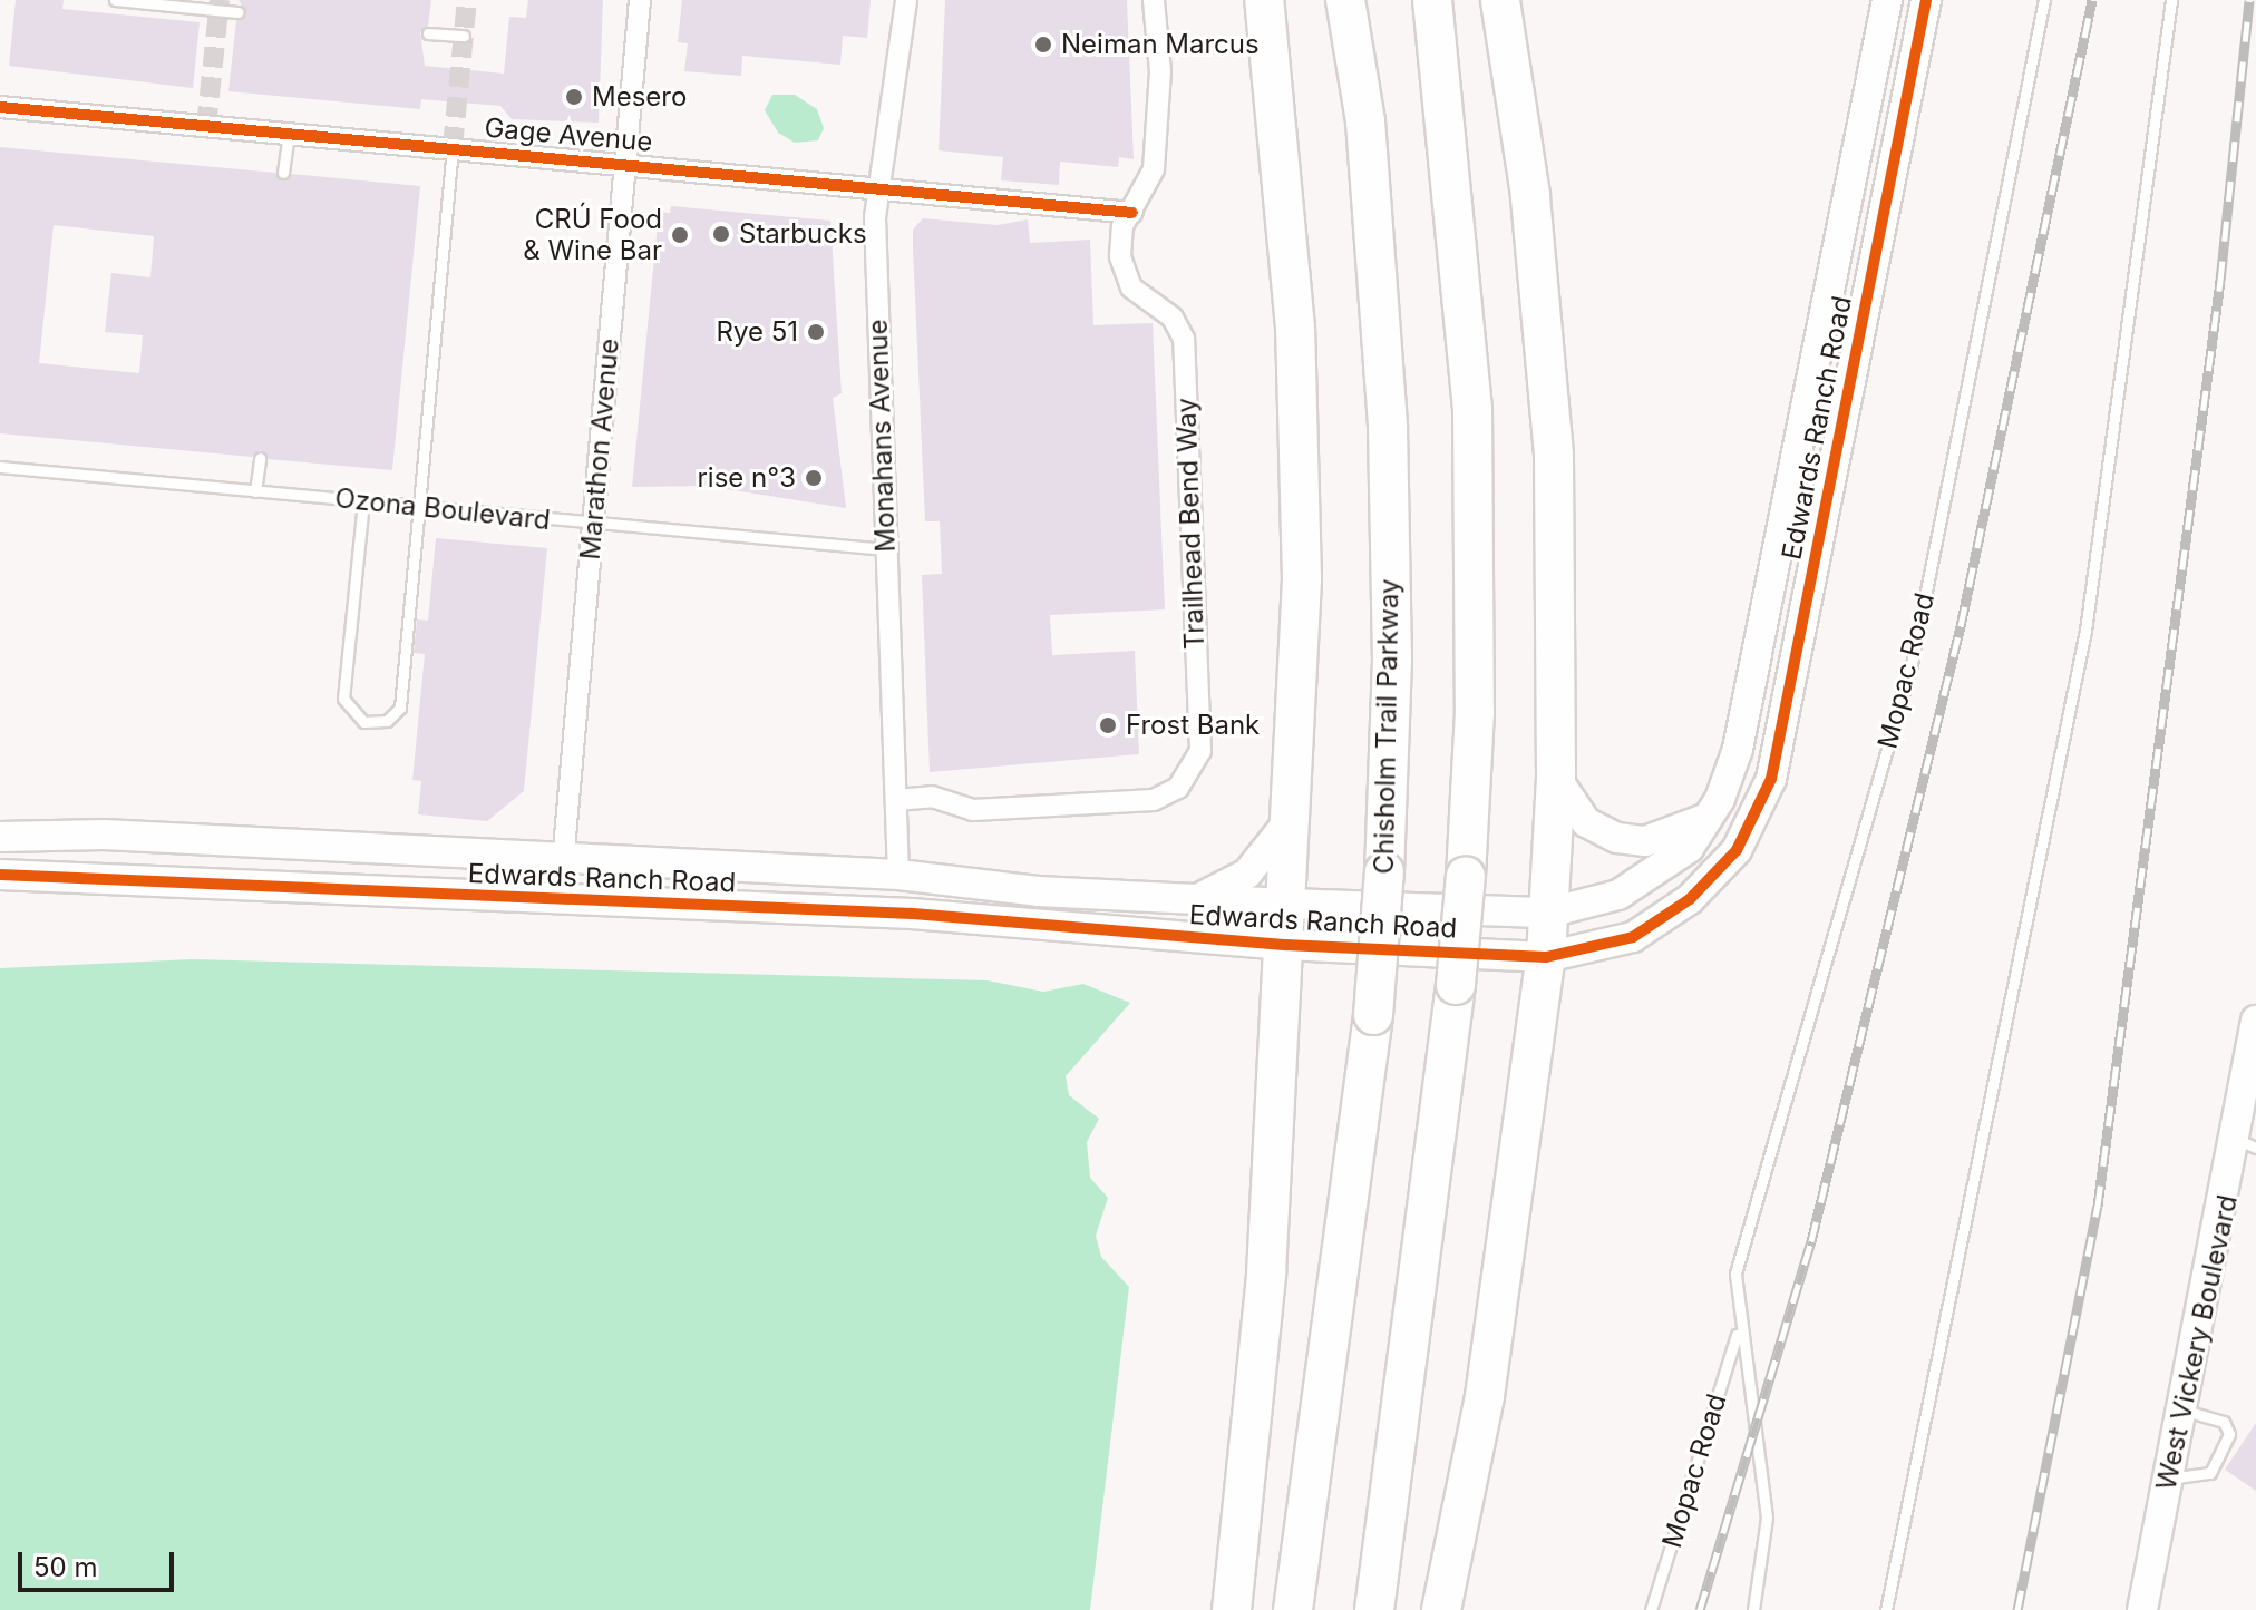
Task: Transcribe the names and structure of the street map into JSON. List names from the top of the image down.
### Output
{
  "streets": {
    "highway": ["Chisholm Trail Parkway"],
    "street": [
      "Gage Avenue",
      "Edwards Ranch Road",
      "Monahans Avenue",
      "Marathon Avenue",
      "Trailhead Bend Way",
      "West Vickery Boulevard"
    ],
    "lane": ["Ozona Boulevard", "Mopac Road"]
  },
  "crossings": [
    ["Gage Avenue", "Monahans Avenue"],
    ["Gage Avenue", "Marathon Avenue"],
    ["Gage Avenue", "Trailhead Bend Way"],
    ["Edwards Ranch Road", "Monahans Avenue"],
    ["Edwards Ranch Road", "Marathon Avenue"],
    ["Monahans Avenue", "Ozona Boulevard"],
    ["Monahans Avenue", "Trailhead Bend Way"],
    ["Marathon Avenue", "Ozona Boulevard"]
  ],
  "places": [
    "Neiman Marcus",
    "Mesero",
    "Starbucks",
    "CRÚ Food & Wine Bar",
    "Rye 51",
    "rise n°3",
    "Frost Bank"
  ],
  "scale_bar": "50 m"
}
